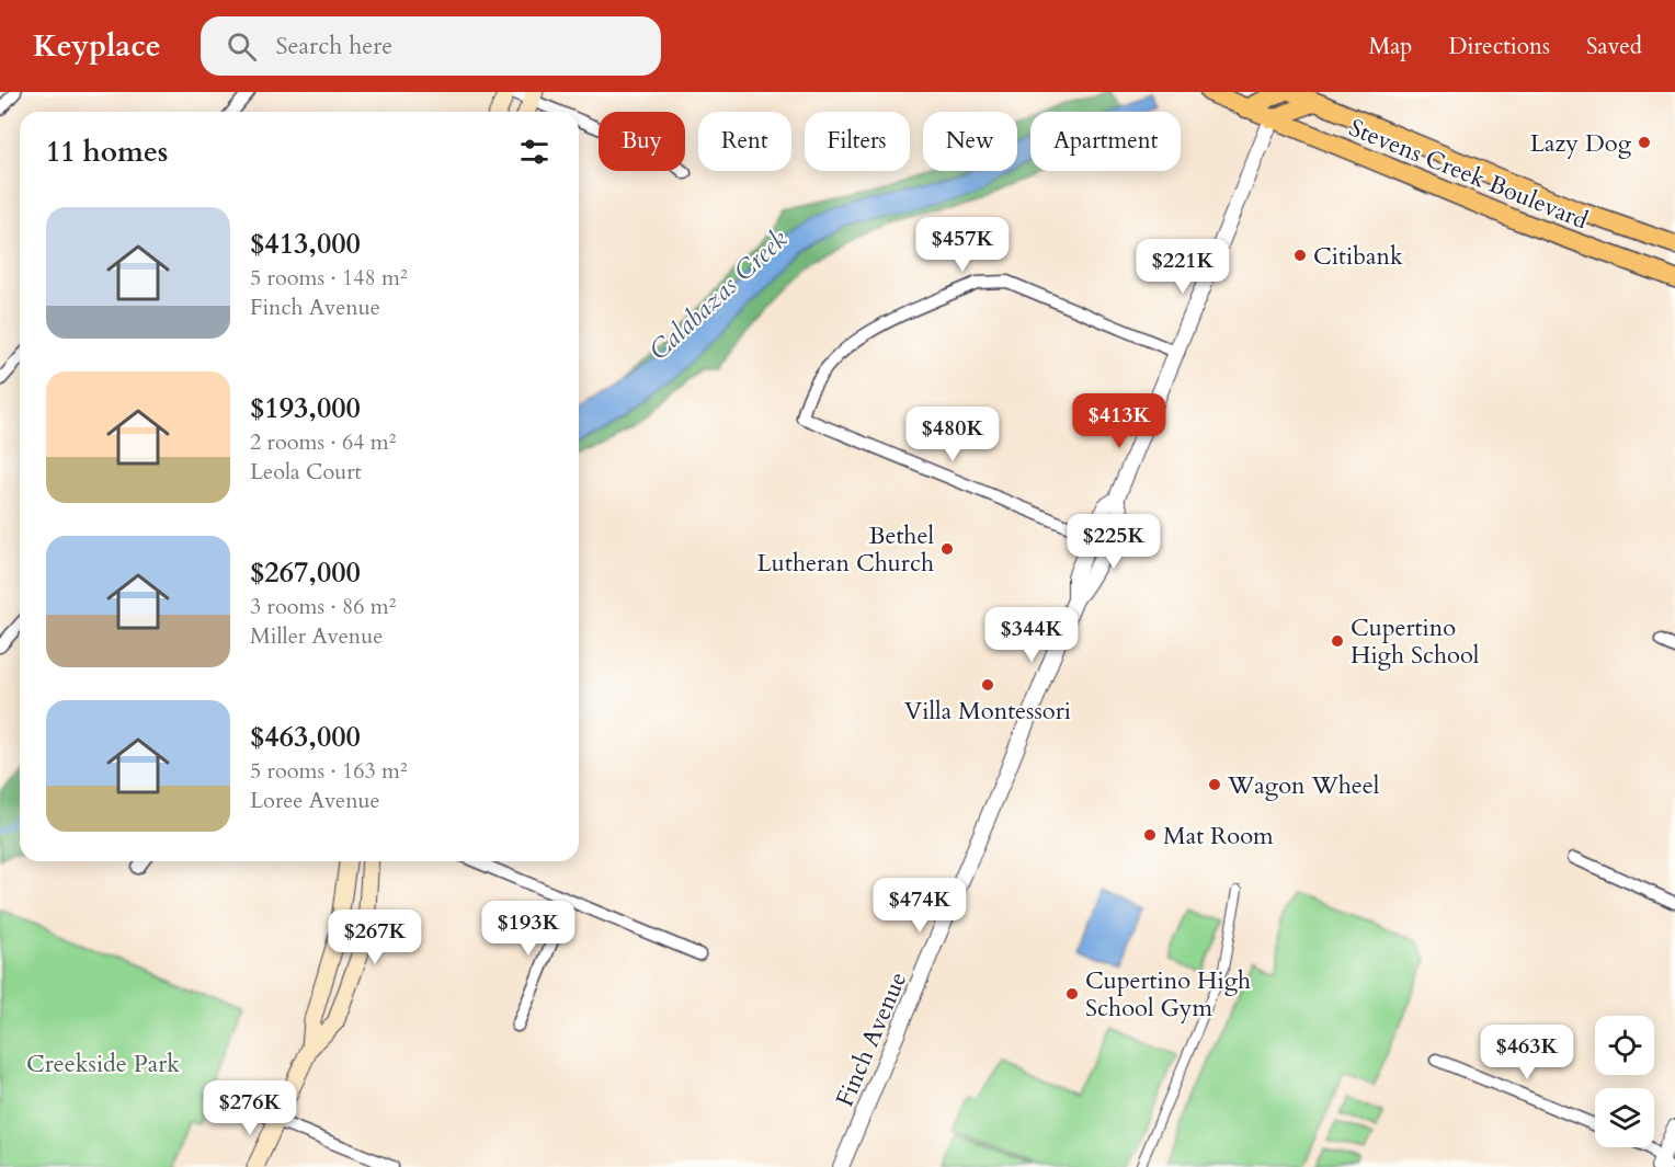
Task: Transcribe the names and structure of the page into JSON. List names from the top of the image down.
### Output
{
  "streets": {
    "main road": ["Stevens Creek Boulevard"],
    "street": ["Finch Avenue"]
  },
  "crossings": [
    ["Stevens Creek Boulevard", "Finch Avenue"]
  ],
  "water": ["Calabazas Creek"],
  "parks": ["Creekside Park"],
  "places": [
    "Lazy Dog",
    "Citibank",
    "Bethel Lutheran Church",
    "Cupertino High School",
    "Villa Montessori",
    "Wagon Wheel",
    "Mat Room",
    "Cupertino High School Gym"
  ],
  "page": {
    "header": "Keyplace",
    "search": "Search here",
    "nav": ["Map", "Directions", "Saved"],
    "chip": [
      "Buy",
      "Rent",
      "Filters",
      "New",
      "Apartment"
    ],
    "heading": "11 homes",
    "list": [
      {
        "name": "$413,000",
        "note": "5 rooms · 148 m² · Finch Avenue"
      },
      {
        "name": "$193,000",
        "note": "2 rooms · 64 m² · Leola Court"
      },
      {
        "name": "$267,000",
        "note": "3 rooms · 86 m² · Miller Avenue"
      },
      {
        "name": "$463,000",
        "note": "5 rooms · 163 m² · Loree Avenue"
      }
    ],
    "price": [
      "$457K",
      "$221K",
      "$413K",
      "$480K",
      "$225K",
      "$344K",
      "$474K",
      "$193K",
      "$267K",
      "$463K",
      "$276K"
    ]
  }
}
